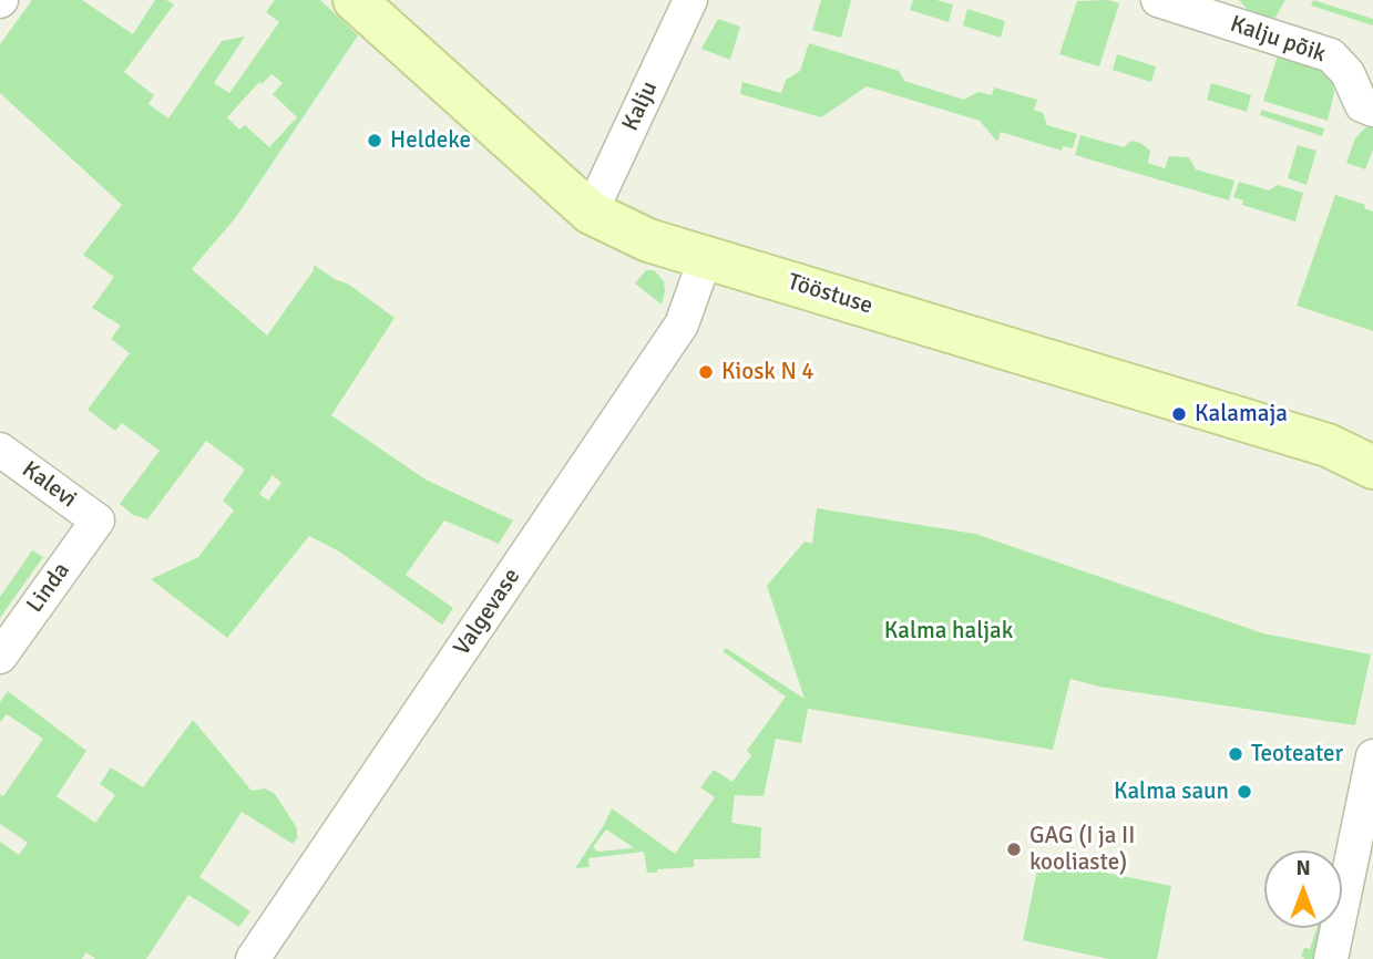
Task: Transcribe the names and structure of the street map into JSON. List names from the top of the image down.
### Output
{
  "streets": {
    "street": [
      "Kalju põik",
      "Kalju",
      "Tööstuse",
      "Kalevi",
      "Linda",
      "Valgevase"
    ]
  },
  "crossings": [
    ["Kalju", "Tööstuse"],
    ["Tööstuse", "Valgevase"],
    ["Kalevi", "Linda"]
  ],
  "parks": ["Kalma haljak"],
  "places": [
    "Heldeke",
    "Kiosk N 4",
    "Kalamaja",
    "Teoteater",
    "Kalma saun",
    "GAG (I ja II kooliaste)"
  ],
  "north": "top"
}
